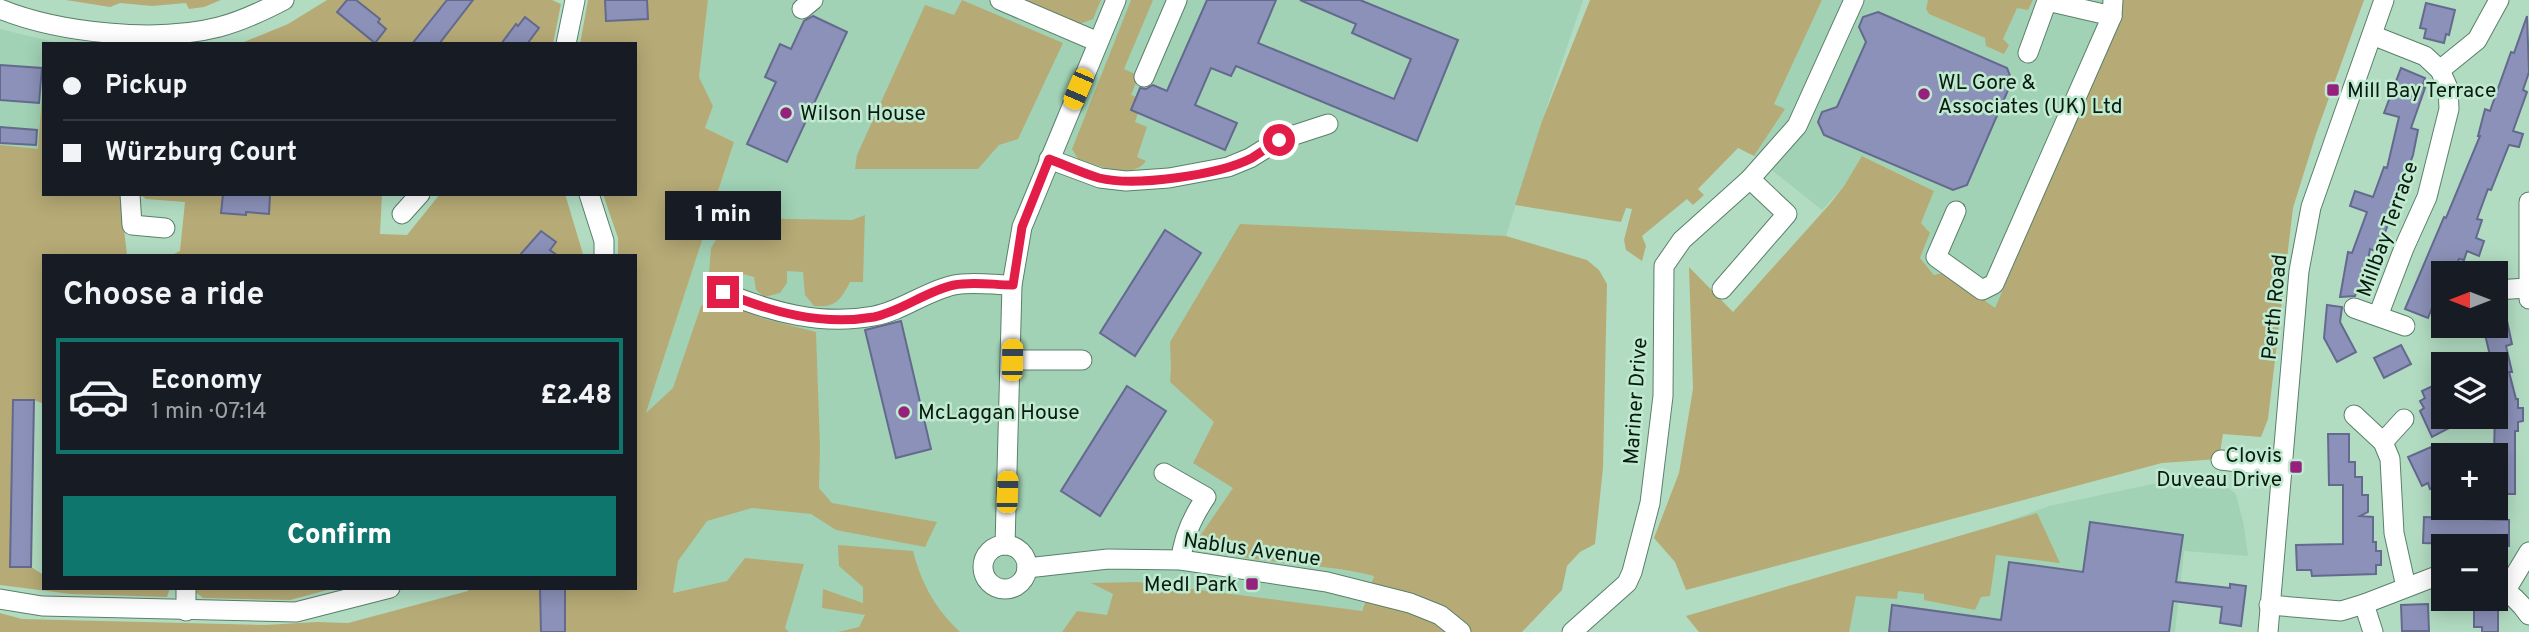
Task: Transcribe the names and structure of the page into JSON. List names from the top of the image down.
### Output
{
  "streets": {
    "street": [
      "Millbay Terrace",
      "Perth Road",
      "Mariner Drive",
      "Nablus Avenue"
    ]
  },
  "places": {
    "transit": ["Mill Bay Terrace", "Clovis Duveau Drive", "Medl Park"],
    "other": ["WL Gore & Associates (UK) Ltd", "Wilson House", "McLaggan House"]
  },
  "north": "left",
  "page": {
    "banner": ["Pickup", "Würzburg Court"],
    "bubble": "1 min",
    "heading": "Choose a ride",
    "map_buttons": ["+", "−"],
    "list": [
      {
        "name": "Economy",
        "note": "1 min · 07:14",
        "value": "£2.48"
      }
    ],
    "buttons": "Confirm"
  }
}
